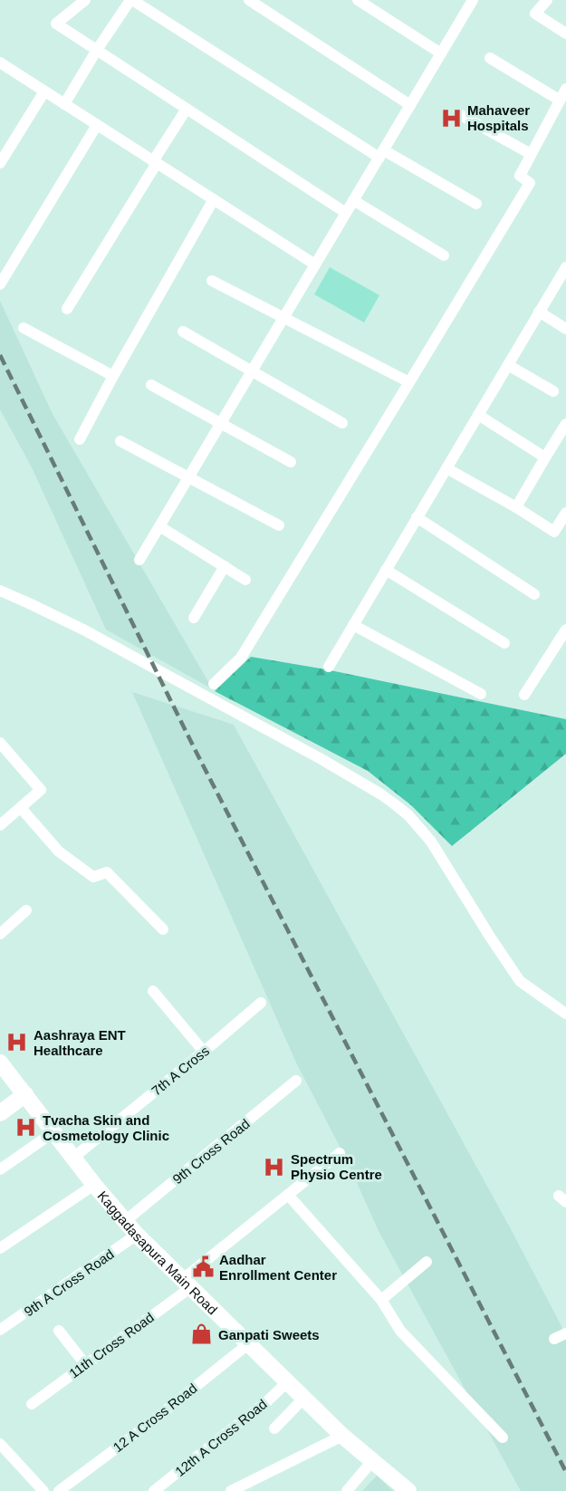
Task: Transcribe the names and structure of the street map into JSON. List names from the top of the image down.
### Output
{
  "streets": {
    "main road": ["Kaggadasapura Main Road"],
    "street": [
      "7th A Cross",
      "9th Cross Road",
      "9th A Cross Road",
      "11th Cross Road",
      "12 A Cross Road",
      "12th A Cross Road"
    ]
  },
  "crossings": [
    ["7th A Cross", "Kaggadasapura Main Road"],
    ["9th Cross Road", "Kaggadasapura Main Road"],
    ["Kaggadasapura Main Road", "9th A Cross Road"],
    ["Kaggadasapura Main Road", "11th Cross Road"],
    ["Kaggadasapura Main Road", "12 A Cross Road"],
    ["Kaggadasapura Main Road", "12th A Cross Road"]
  ],
  "places": {
    "hospital": [
      "Mahaveer Hospitals",
      "Aashraya ENT Healthcare",
      "Tvacha Skin and Cosmetology Clinic",
      "Spectrum Physio Centre"
    ],
    "public building": ["Aadhar Enrollment Center"],
    "shop": ["Ganpati Sweets"]
  }
}
